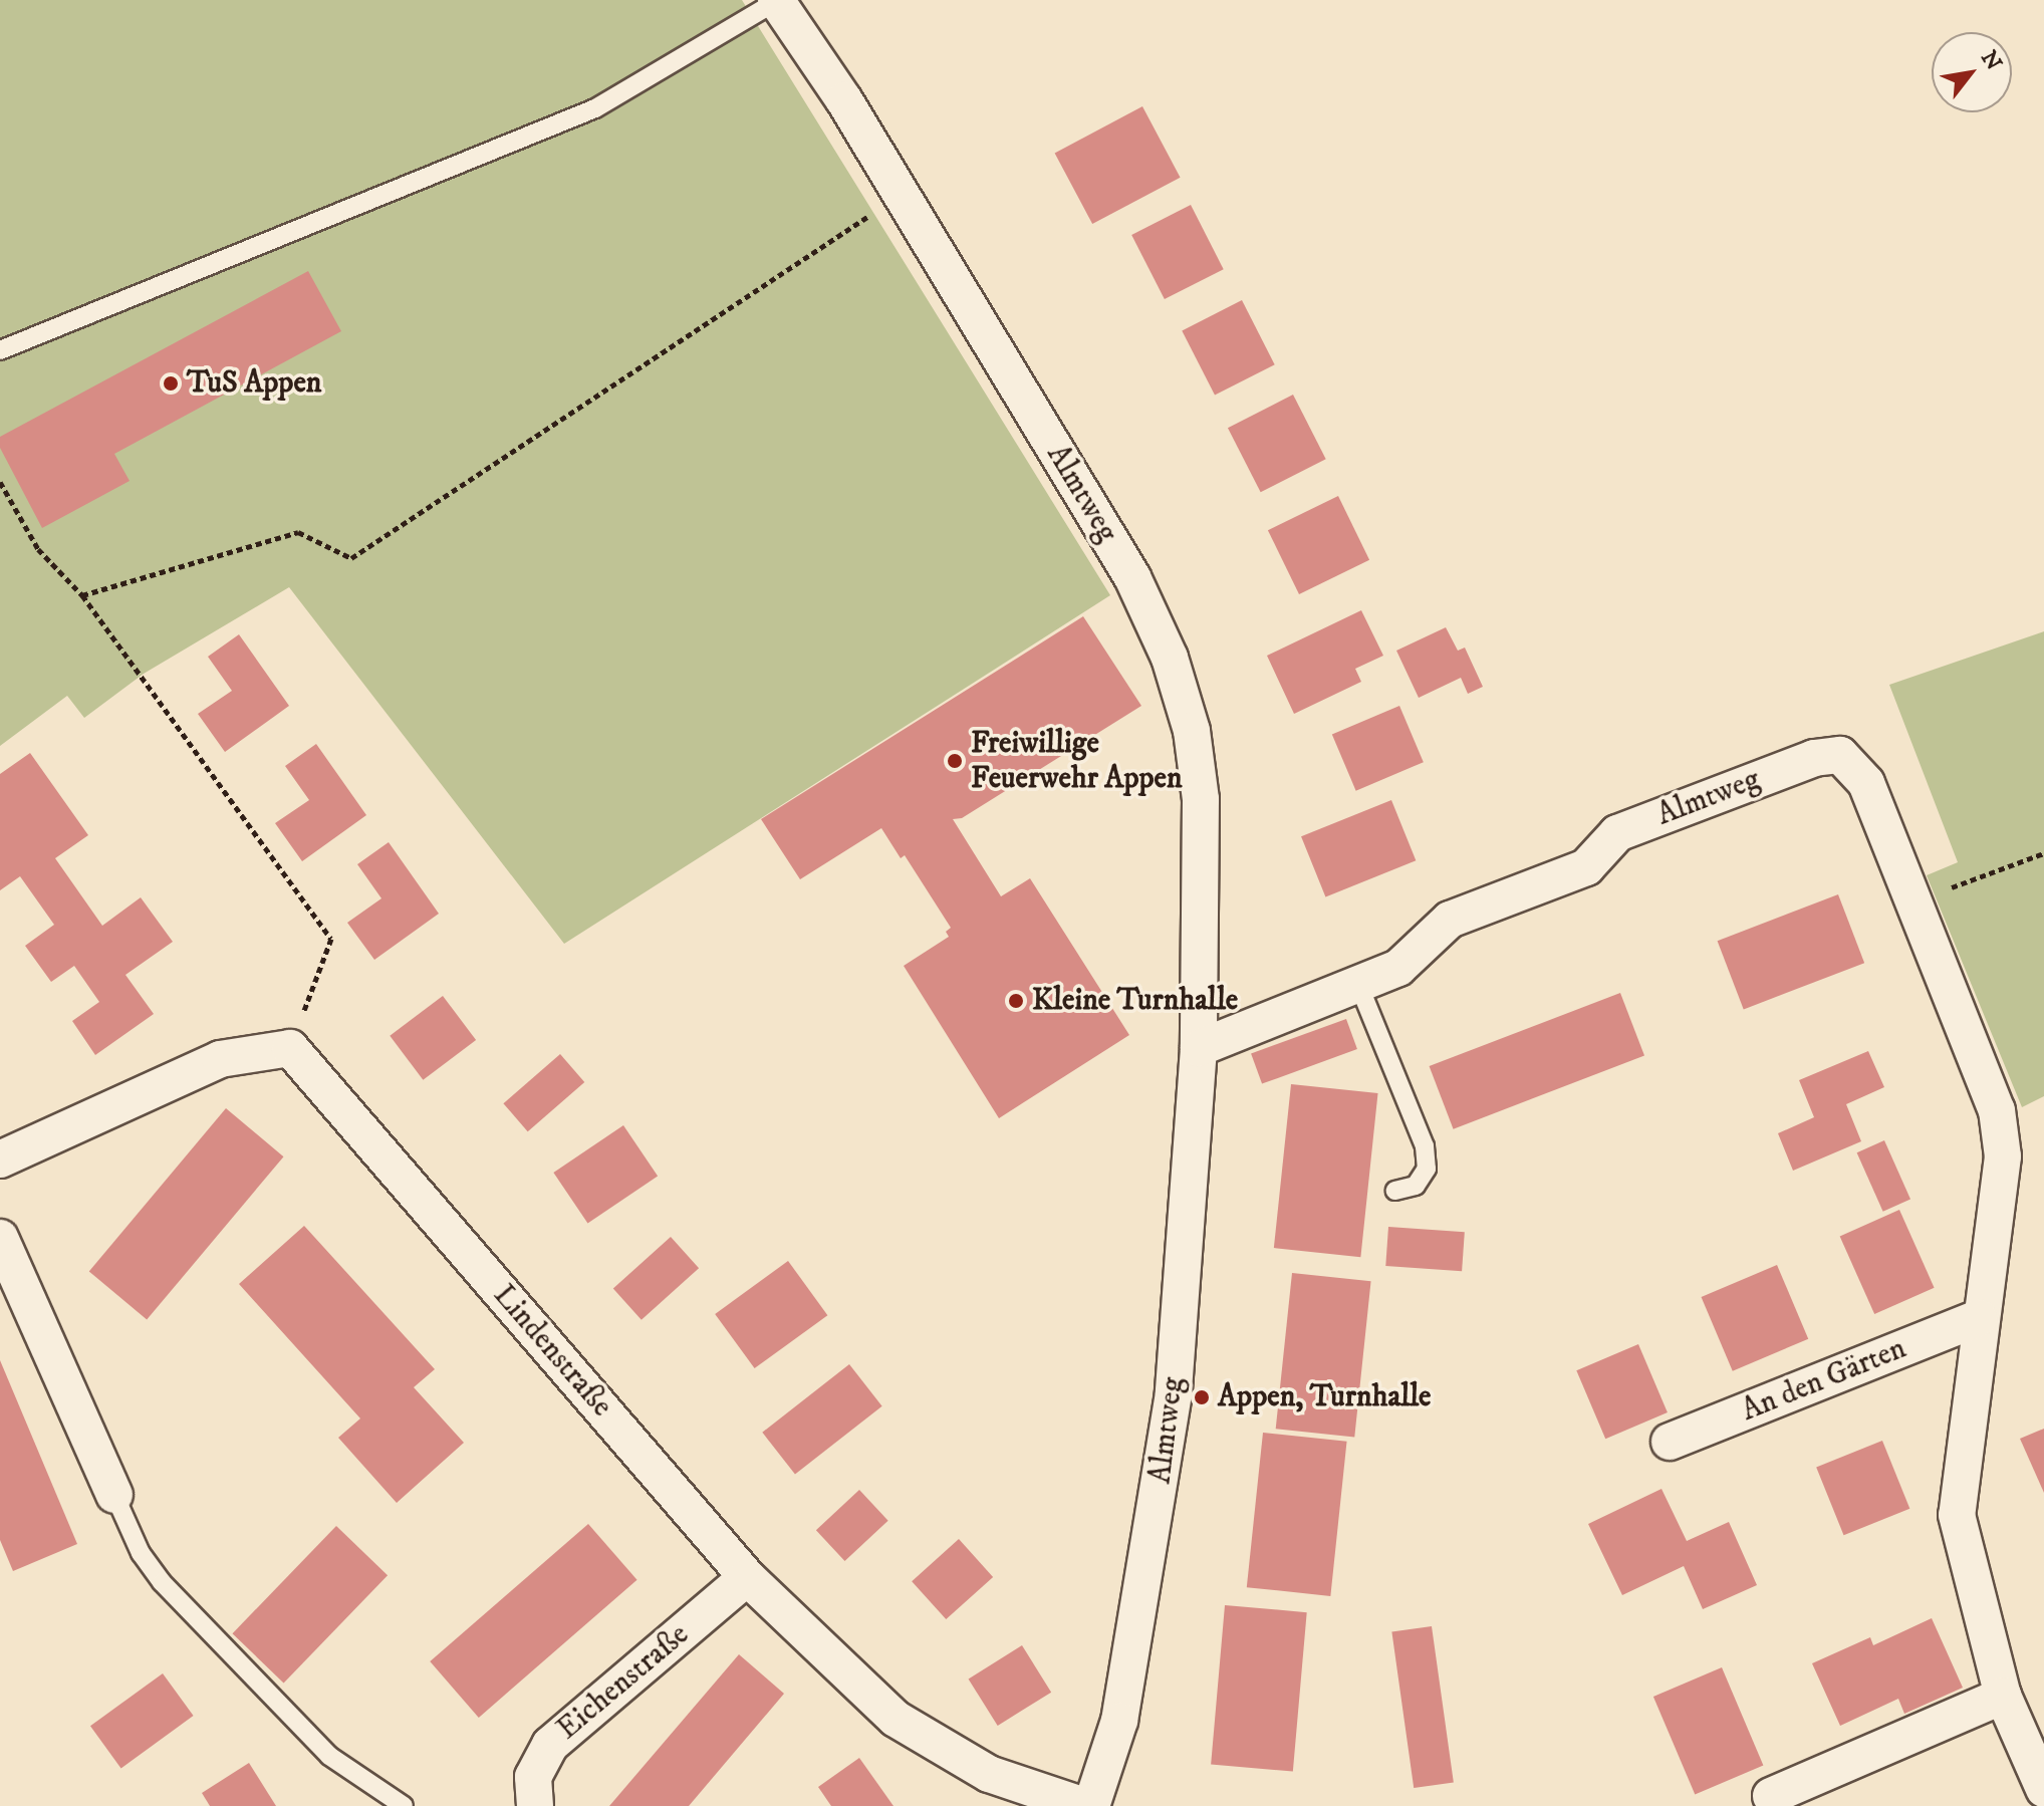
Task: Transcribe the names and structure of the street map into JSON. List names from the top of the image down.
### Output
{
  "streets": {
    "street": [
      "Almtweg",
      "Lindenstraße",
      "An den Gärten",
      "Eichenstraße"
    ]
  },
  "crossings": [
    ["Almtweg", "An den Gärten"],
    ["Lindenstraße", "Eichenstraße"]
  ],
  "places": [
    "TuS Appen",
    "Freiwillige Feuerwehr Appen",
    "Kleine Turnhalle",
    "Appen, Turnhalle"
  ],
  "north": "top right"
}
